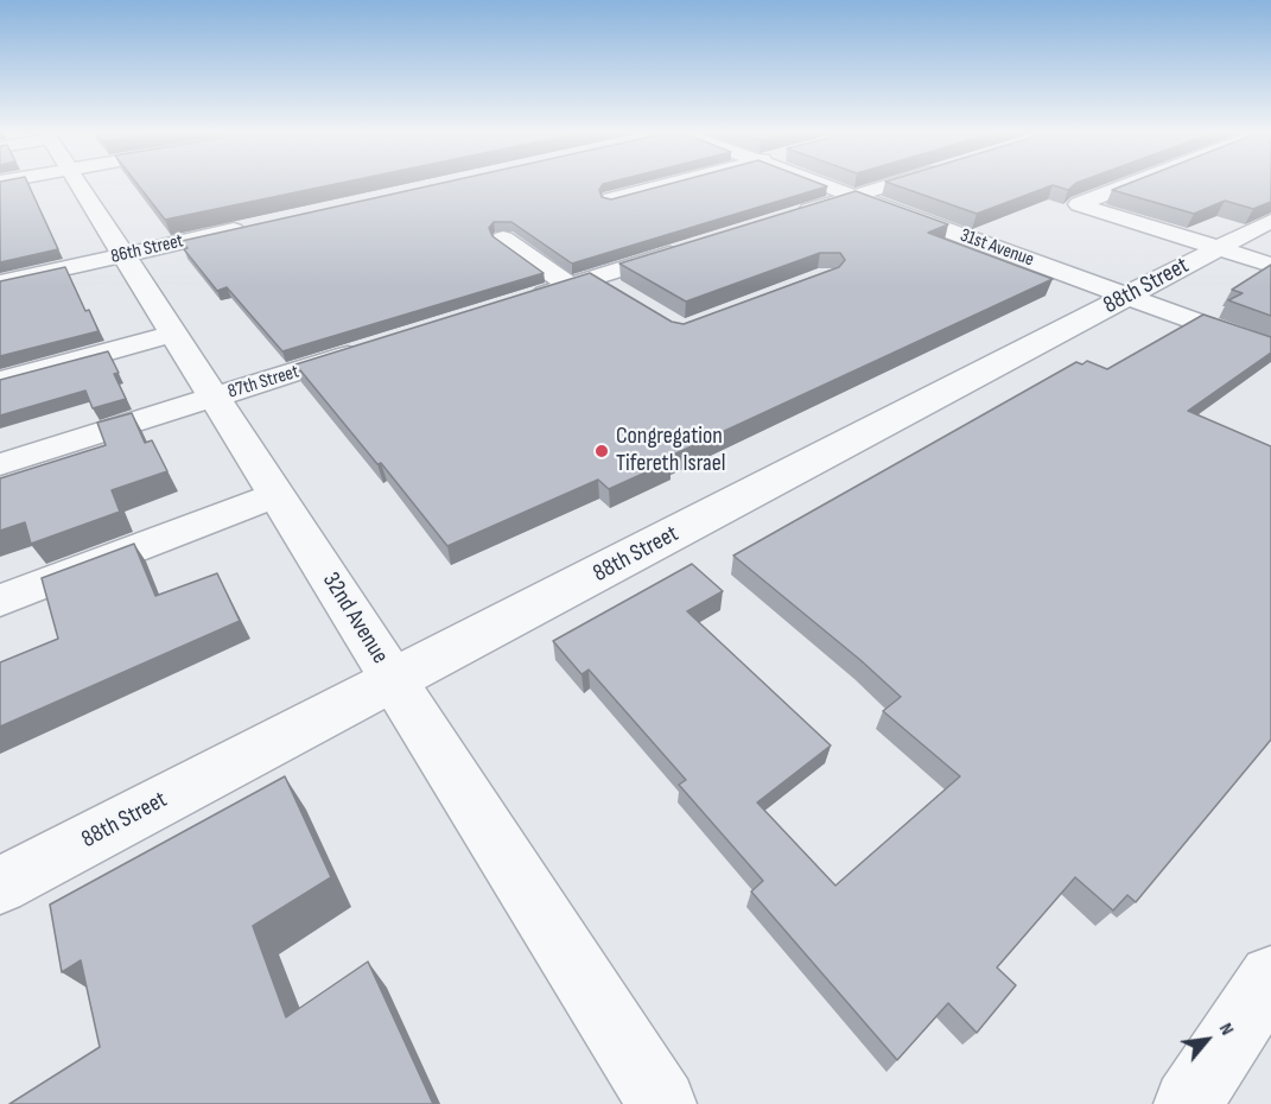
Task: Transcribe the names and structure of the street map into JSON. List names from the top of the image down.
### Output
{
  "streets": {
    "street": [
      "31st Avenue",
      "86th Street",
      "88th Street",
      "87th Street",
      "32nd Avenue"
    ]
  },
  "crossings": [
    ["31st Avenue", "88th Street"],
    ["86th Street", "32nd Avenue"],
    ["88th Street", "32nd Avenue"],
    ["87th Street", "32nd Avenue"]
  ],
  "places": ["Congregation Tifereth Israel"],
  "north": "top right"
}
